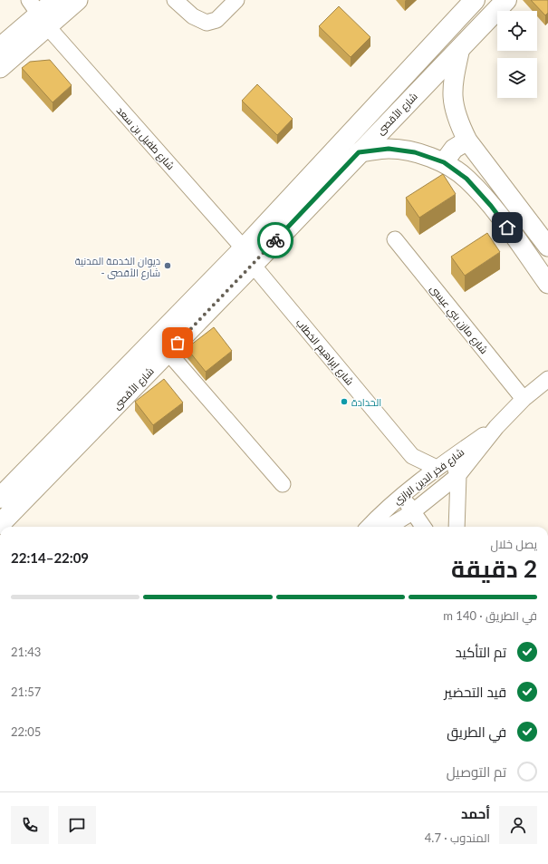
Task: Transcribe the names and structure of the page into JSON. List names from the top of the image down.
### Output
{
  "streets": {
    "main road": ["شارع الأقصى"],
    "street": [
      "شارع طفيل بن سعد",
      "شارع مازن بني عيسى",
      "شارع إبراهيم الخطاب",
      "شارع فخر الدين الرازي"
    ]
  },
  "crossings": [
    ["شارع الأقصى", "شارع طفيل بن سعد"],
    ["شارع الأقصى", "شارع إبراهيم الخطاب"],
    ["شارع طفيل بن سعد", "شارع إبراهيم الخطاب"],
    ["شارع مازن بني عيسى", "شارع فخر الدين الرازي"],
    ["شارع إبراهيم الخطاب", "شارع فخر الدين الرازي"]
  ],
  "places": ["ديوان الخدمة المدنية - شارع الأقصى", "الحدادة"],
  "page": {
    "heading": ["2 دقيقة", "يصل خلال", "22:09–22:14"],
    "panel": ["أحمد", "المندوب · 4.7"],
    "bar": "في الطريق · 140 m",
    "list": [
      ["تم التأكيد", "21:43"],
      ["قيد التحضير", "21:57"],
      ["في الطريق", "22:05"],
      "تم التوصيل"
    ]
  }
}
